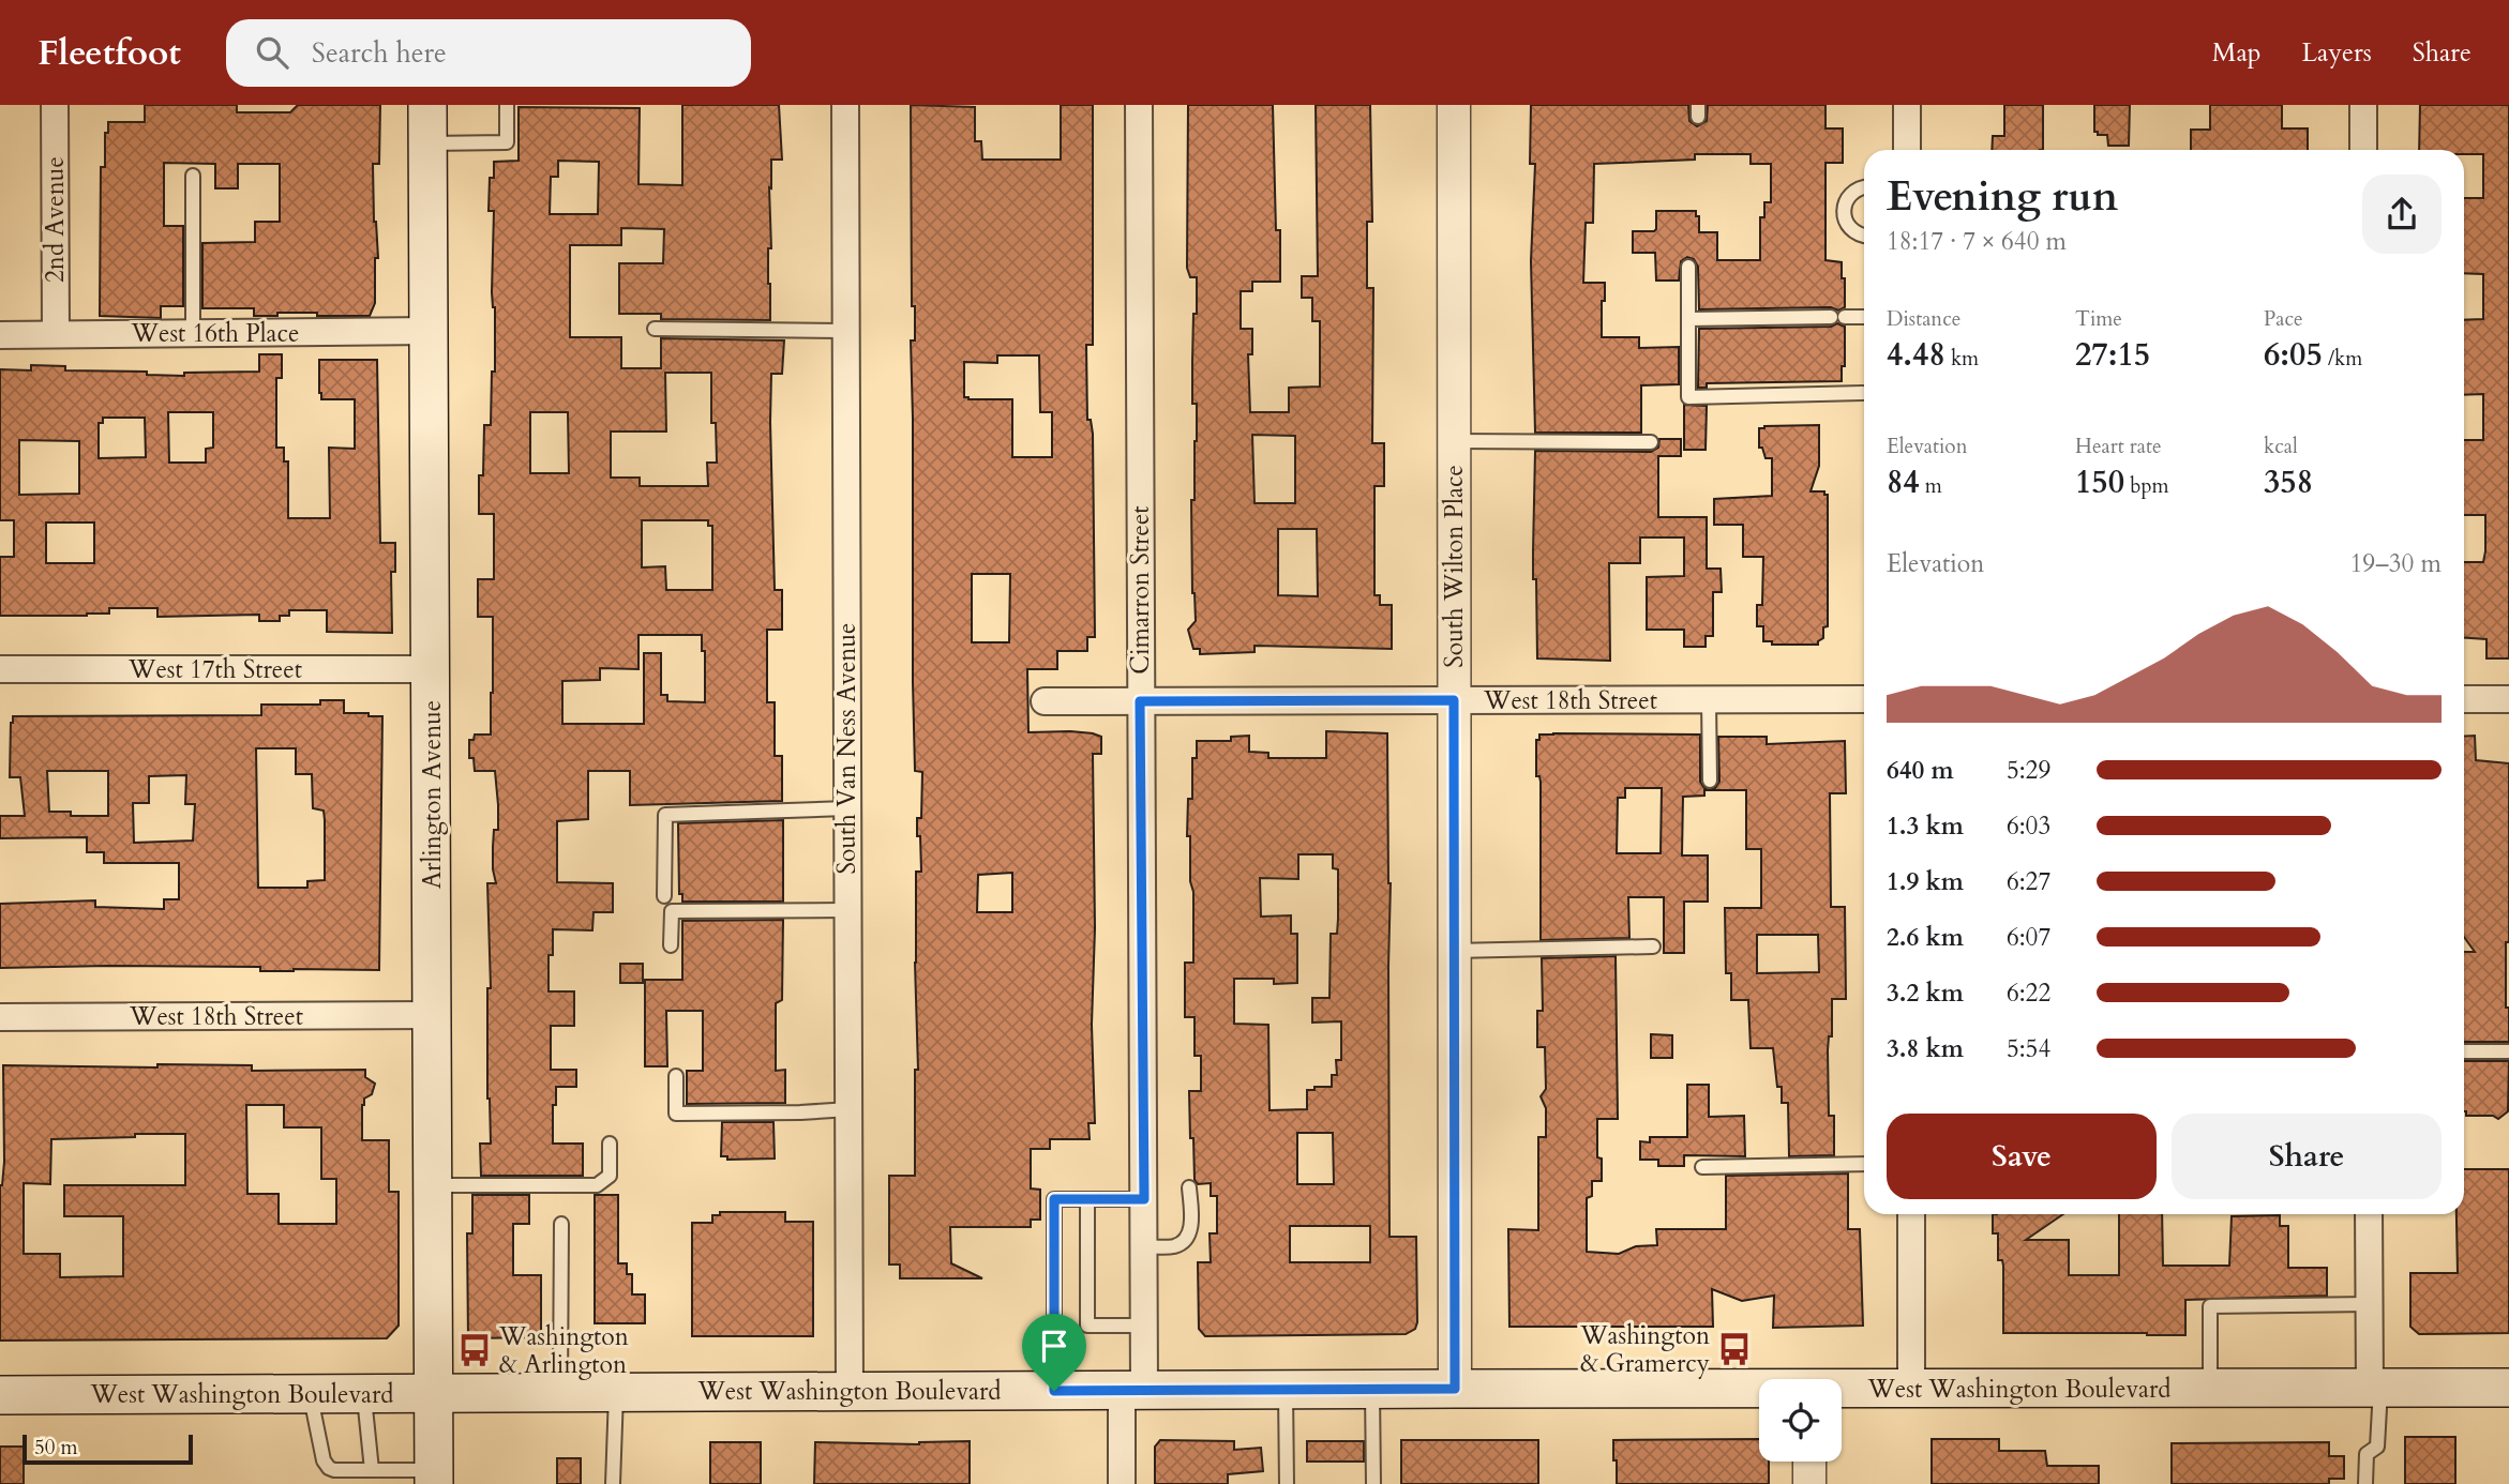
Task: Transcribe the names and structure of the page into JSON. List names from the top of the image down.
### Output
{
  "streets": {
    "main road": ["Arlington Avenue", "West Washington Boulevard"],
    "street": [
      "2nd Avenue",
      "West 16th Place",
      "South Wilton Place",
      "Cimarron Street",
      "West 17th Street",
      "West 18th Street",
      "South Van Ness Avenue"
    ]
  },
  "crossings": [
    ["2nd Avenue", "West 16th Place"],
    ["West 16th Place", "Arlington Avenue"],
    ["South Wilton Place", "West 18th Street"],
    ["South Wilton Place", "West Washington Boulevard"],
    ["Cimarron Street", "West 18th Street"],
    ["Cimarron Street", "West Washington Boulevard"],
    ["West 17th Street", "Arlington Avenue"],
    ["West 18th Street", "Arlington Avenue"],
    ["South Van Ness Avenue", "West Washington Boulevard"],
    ["Arlington Avenue", "West Washington Boulevard"]
  ],
  "places": {
    "bus stop": ["Washington & Gramercy", "Washington & Arlington"]
  },
  "scale_bar": "50 m",
  "page": {
    "header": "Fleetfoot",
    "search": "Search here",
    "nav": ["Map", "Layers", "Share"],
    "heading": ["Evening run", "18:17 · 7 × 640 m"],
    "stats": [
      ["Distance", "4.48 km"],
      ["Time", "27:15"],
      ["Pace", "6:05 /km"],
      ["Elevation", "84 m"],
      ["Heart rate", "150 bpm"],
      ["kcal", "358"]
    ],
    "chart": ["Elevation", "19–30 m"],
    "list": [
      {
        "name": "640 m",
        "note": "5:29"
      },
      {
        "name": "1.3 km",
        "note": "6:03"
      },
      {
        "name": "1.9 km",
        "note": "6:27"
      },
      {
        "name": "2.6 km",
        "note": "6:07"
      },
      {
        "name": "3.2 km",
        "note": "6:22"
      },
      {
        "name": "3.8 km",
        "note": "5:54"
      }
    ],
    "buttons": ["Save", "Share"],
    "scale": "50 m"
  }
}
